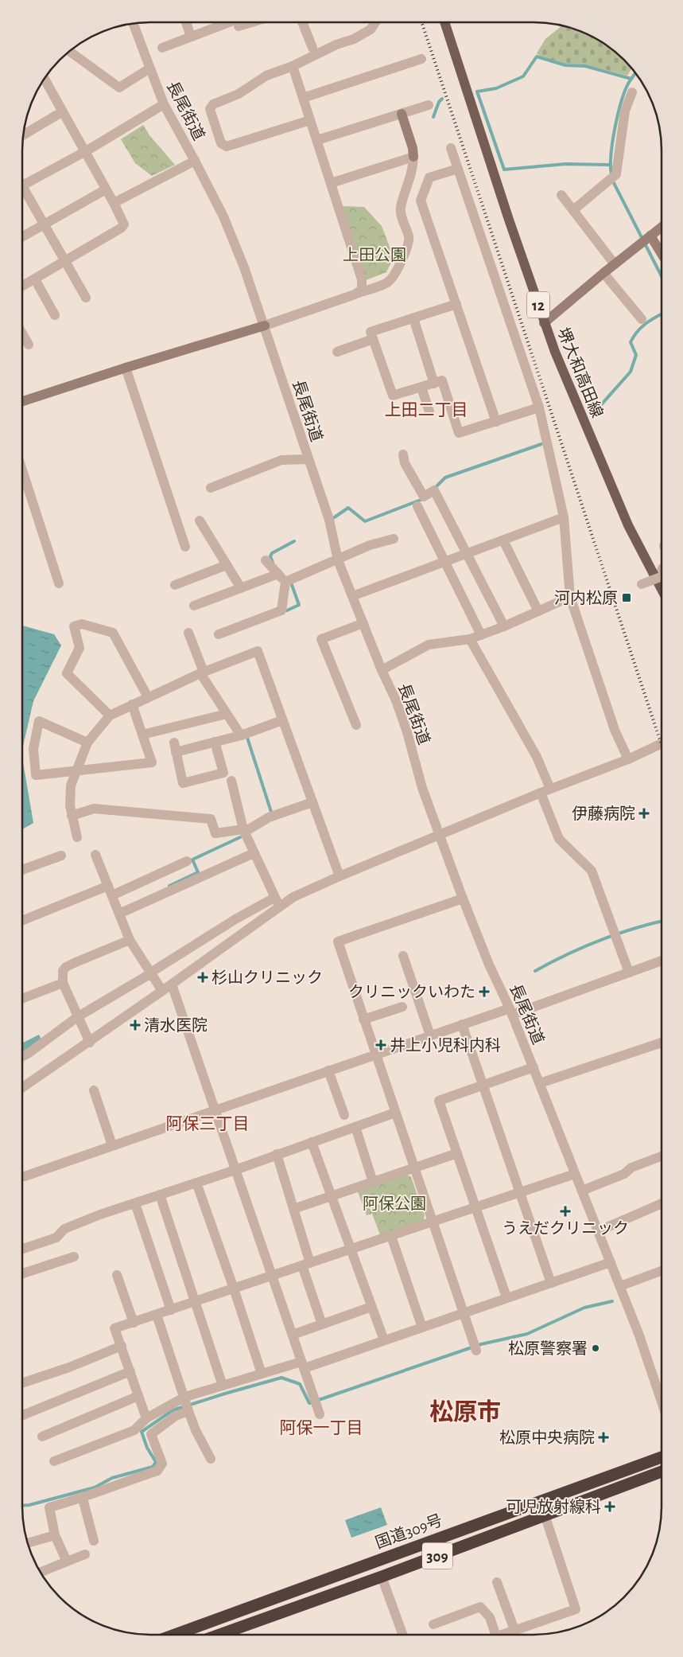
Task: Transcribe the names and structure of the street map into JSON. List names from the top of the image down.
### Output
{
  "streets": {
    "highway": ["国道309号", "309"],
    "main road": ["12", "堺大和高田線"],
    "street": ["長尾街道"]
  },
  "districts": [
    "上田二丁目",
    "阿保三丁目",
    "松原市",
    "阿保一丁目"
  ],
  "parks": ["上田公園", "阿保公園"],
  "places": {
    "transit": ["河内松原"],
    "health": [
      "伊藤病院",
      "杉山クリニック",
      "クリニックいわた",
      "清水医院",
      "井上小児科内科",
      "うえだクリニック",
      "松原中央病院",
      "可児放射線科"
    ],
    "other": ["松原警察署"]
  }
}
